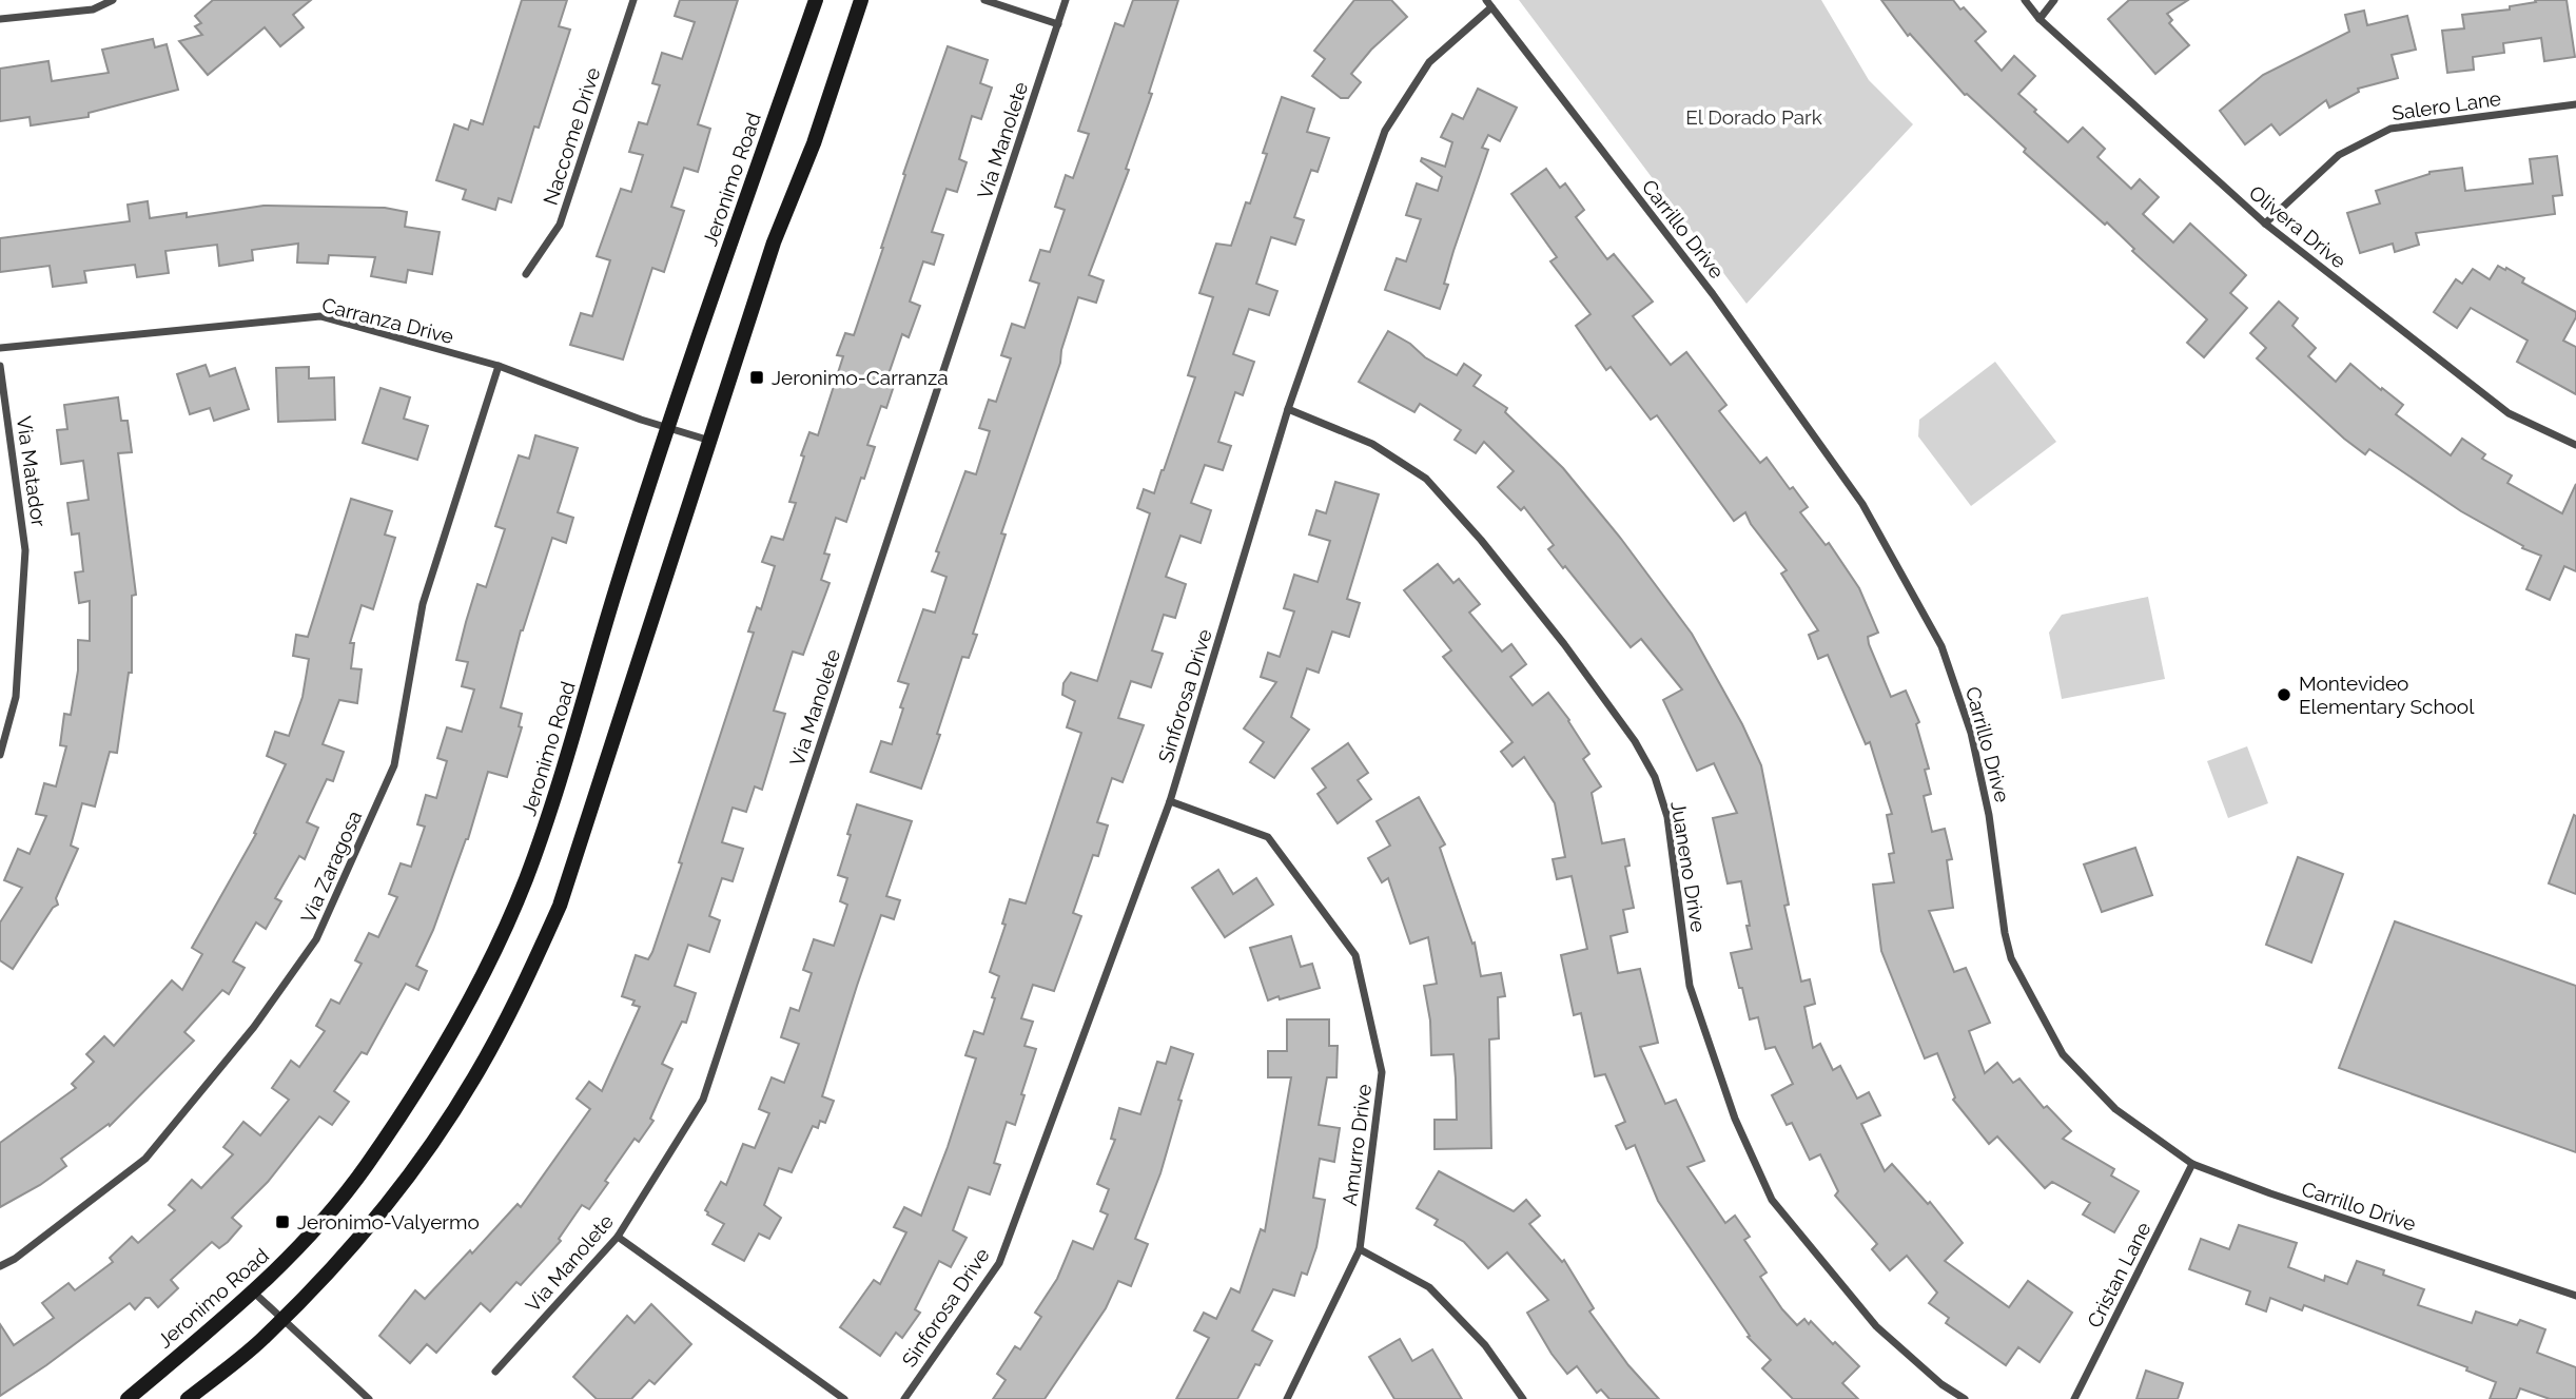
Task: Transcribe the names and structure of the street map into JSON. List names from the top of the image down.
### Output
{
  "streets": {
    "main road": ["Jeronimo Road"],
    "street": [
      "Salero Lane",
      "Naccome Drive",
      "Via Manolete",
      "Olivera Drive",
      "Carrillo Drive",
      "Carranza Drive",
      "Via Matador",
      "Sinforosa Drive",
      "Via Zaragosa",
      "Juaneno Drive",
      "Amurro Drive",
      "Cristan Lane"
    ]
  },
  "crossings": [
    ["Salero Lane", "Olivera Drive"],
    ["Jeronimo Road", "Carranza Drive"],
    ["Carrillo Drive", "Sinforosa Drive"],
    ["Carrillo Drive", "Cristan Lane"],
    ["Carranza Drive", "Via Zaragosa"],
    ["Sinforosa Drive", "Juaneno Drive"],
    ["Sinforosa Drive", "Amurro Drive"]
  ],
  "parks": ["El Dorado Park"],
  "places": {
    "transit": ["Jeronimo-Carranza", "Jeronimo-Valyermo"],
    "other": ["Montevideo Elementary School"]
  }
}
